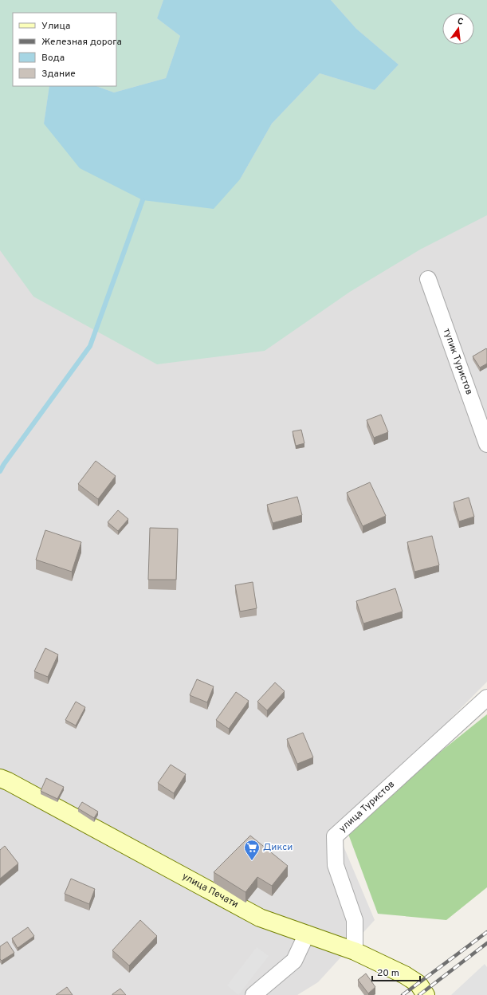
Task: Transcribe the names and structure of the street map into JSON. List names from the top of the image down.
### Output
{
  "streets": {
    "street": ["тупик Туристов", "улица Туристов", "улица Печати"]
  },
  "crossings": [
    ["улица Туристов", "улица Печати"]
  ],
  "places": {
    "supermarket": ["Дикси"]
  },
  "legend": [
    "Улица",
    "Железная дорога",
    "Вода",
    "Здание"
  ],
  "scale_bar": "20 m",
  "north": "top"
}
